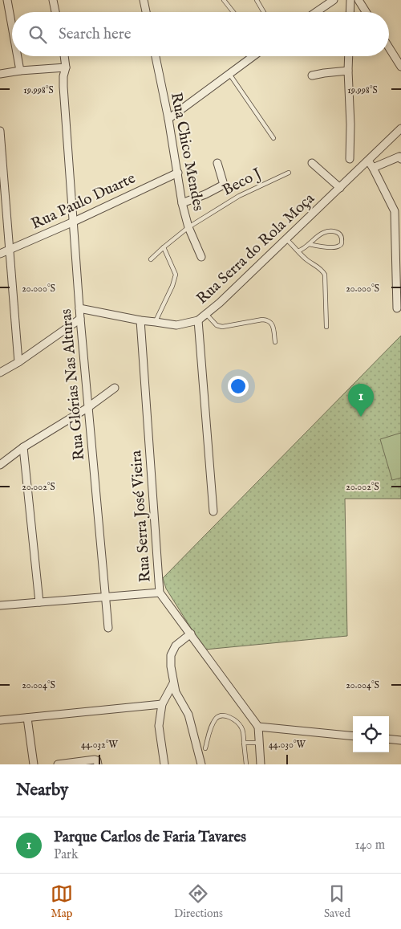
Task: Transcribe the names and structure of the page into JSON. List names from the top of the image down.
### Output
{
  "streets": {
    "street": [
      "Rua Chico Mendes",
      "Rua Paulo Duarte",
      "Rua Serra do Rola Moça",
      "Rua Glórias Nas Alturas",
      "Rua Serra José Vieira"
    ],
    "lane": ["Beco J"]
  },
  "crossings": [
    ["Rua Chico Mendes", "Beco J"],
    ["Rua Chico Mendes", "Rua Paulo Duarte"],
    ["Rua Paulo Duarte", "Rua Glórias Nas Alturas"],
    ["Rua Serra do Rola Moça", "Rua Glórias Nas Alturas"],
    ["Rua Serra do Rola Moça", "Rua Serra José Vieira"]
  ],
  "page": {
    "search": "Search here",
    "pins": "1",
    "heading": "Nearby",
    "list": [
      {
        "mark": "1",
        "name": "Parque Carlos de Faria Tavares",
        "note": "Park",
        "value": "140 m"
      }
    ],
    "nav": ["Map", "Directions", "Saved"]
  },
  "coordinates": [
    "19.998°S",
    "20.000°S",
    "20.002°S",
    "20.004°S",
    "44.032°W",
    "44.030°W"
  ]
}
